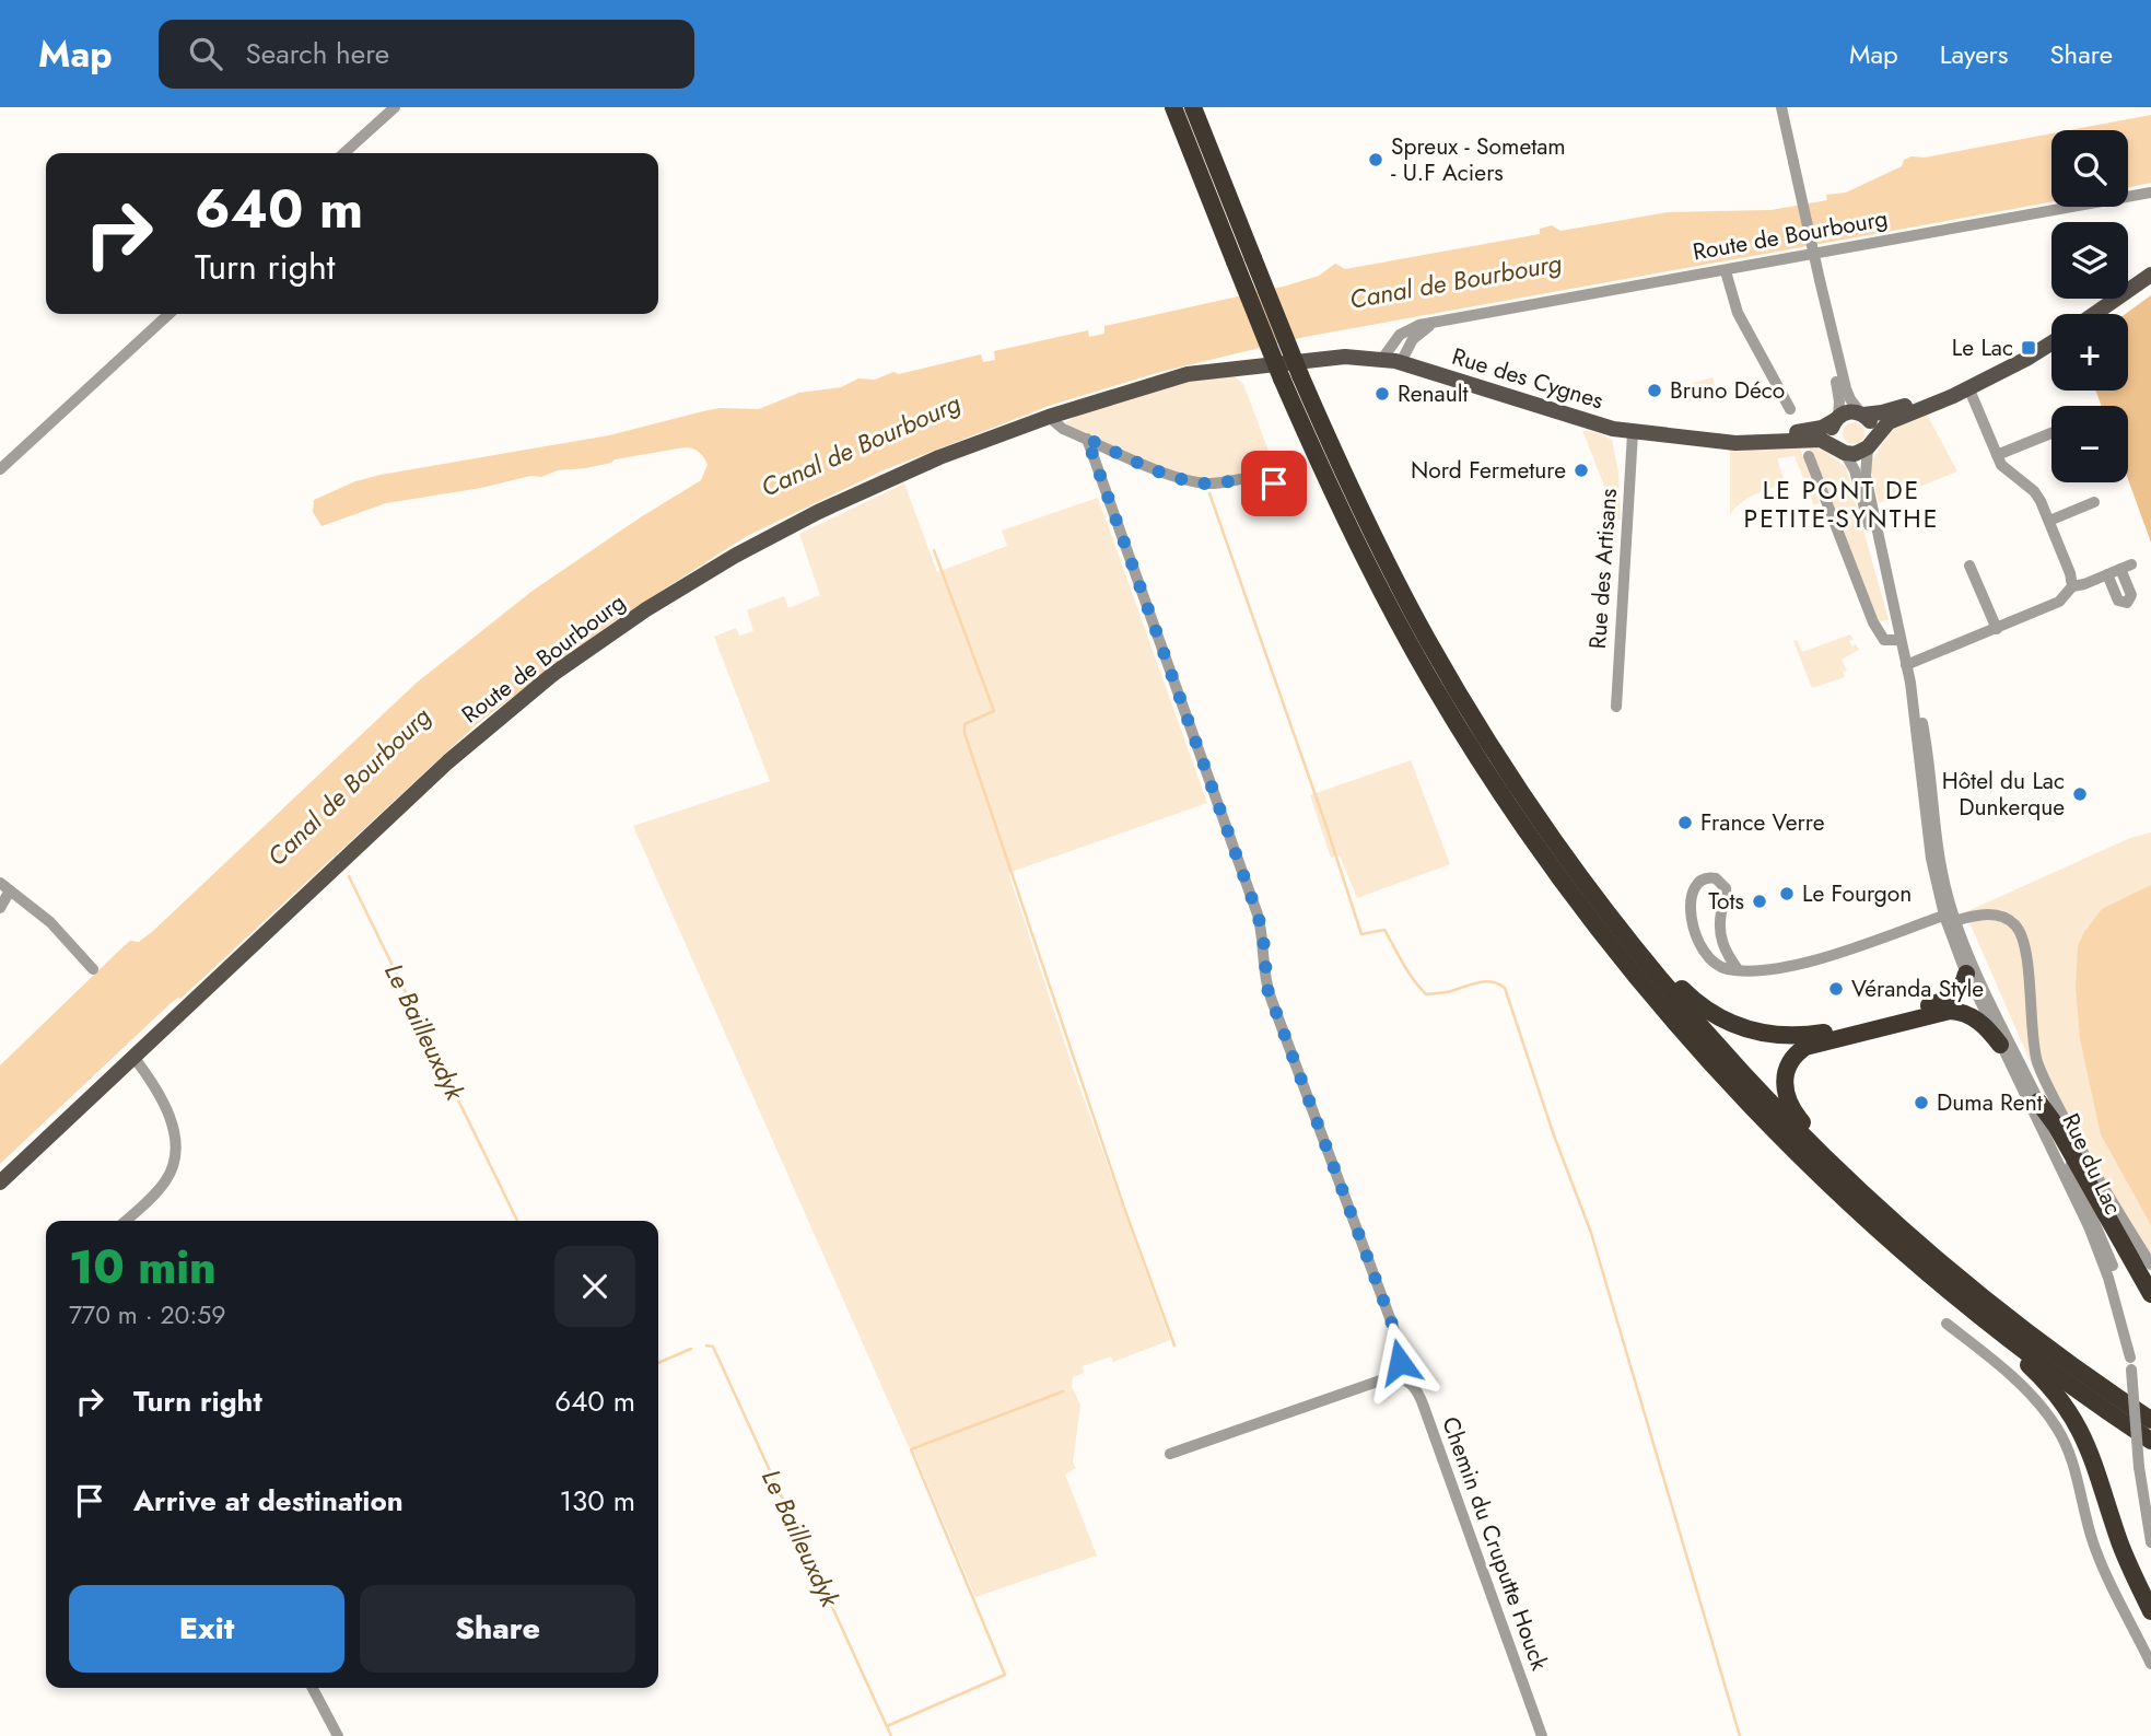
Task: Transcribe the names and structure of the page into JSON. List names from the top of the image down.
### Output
{
  "streets": {
    "main road": ["Route de Bourbourg", "Rue des Cygnes"],
    "street": ["Rue des Artisans", "Rue du Lac", "Chemin du Cruputte Houck"]
  },
  "crossings": [
    ["Route de Bourbourg", "Rue des Cygnes"],
    ["Rue des Cygnes", "Rue des Artisans"],
    ["Rue des Cygnes", "Rue du Lac"]
  ],
  "districts": ["LE PONT DE PETITE-SYNTHE"],
  "water": ["Canal de Bourbourg", "Le Bailleuxdyk"],
  "places": {
    "other": [
      "Spreux - Sometam - U.F Aciers",
      "Bruno Déco",
      "Renault",
      "Nord Fermeture",
      "Hôtel du Lac Dunkerque",
      "France Verre",
      "Le Fourgon",
      "Tots",
      "Véranda Style",
      "Duma Rent"
    ],
    "transit": ["Le Lac"]
  },
  "page": {
    "header": "Map",
    "search": "Search here",
    "nav": ["Map", "Layers", "Share"],
    "map_buttons": ["+", "−"],
    "turn": ["640 m", "Turn right"],
    "heading": ["10 min", "770 m · 20:59"],
    "list": [
      {
        "name": "Turn right",
        "value": "640 m"
      },
      {
        "name": "Arrive at destination",
        "value": "130 m"
      }
    ],
    "buttons": ["Exit", "Share"]
  }
}
